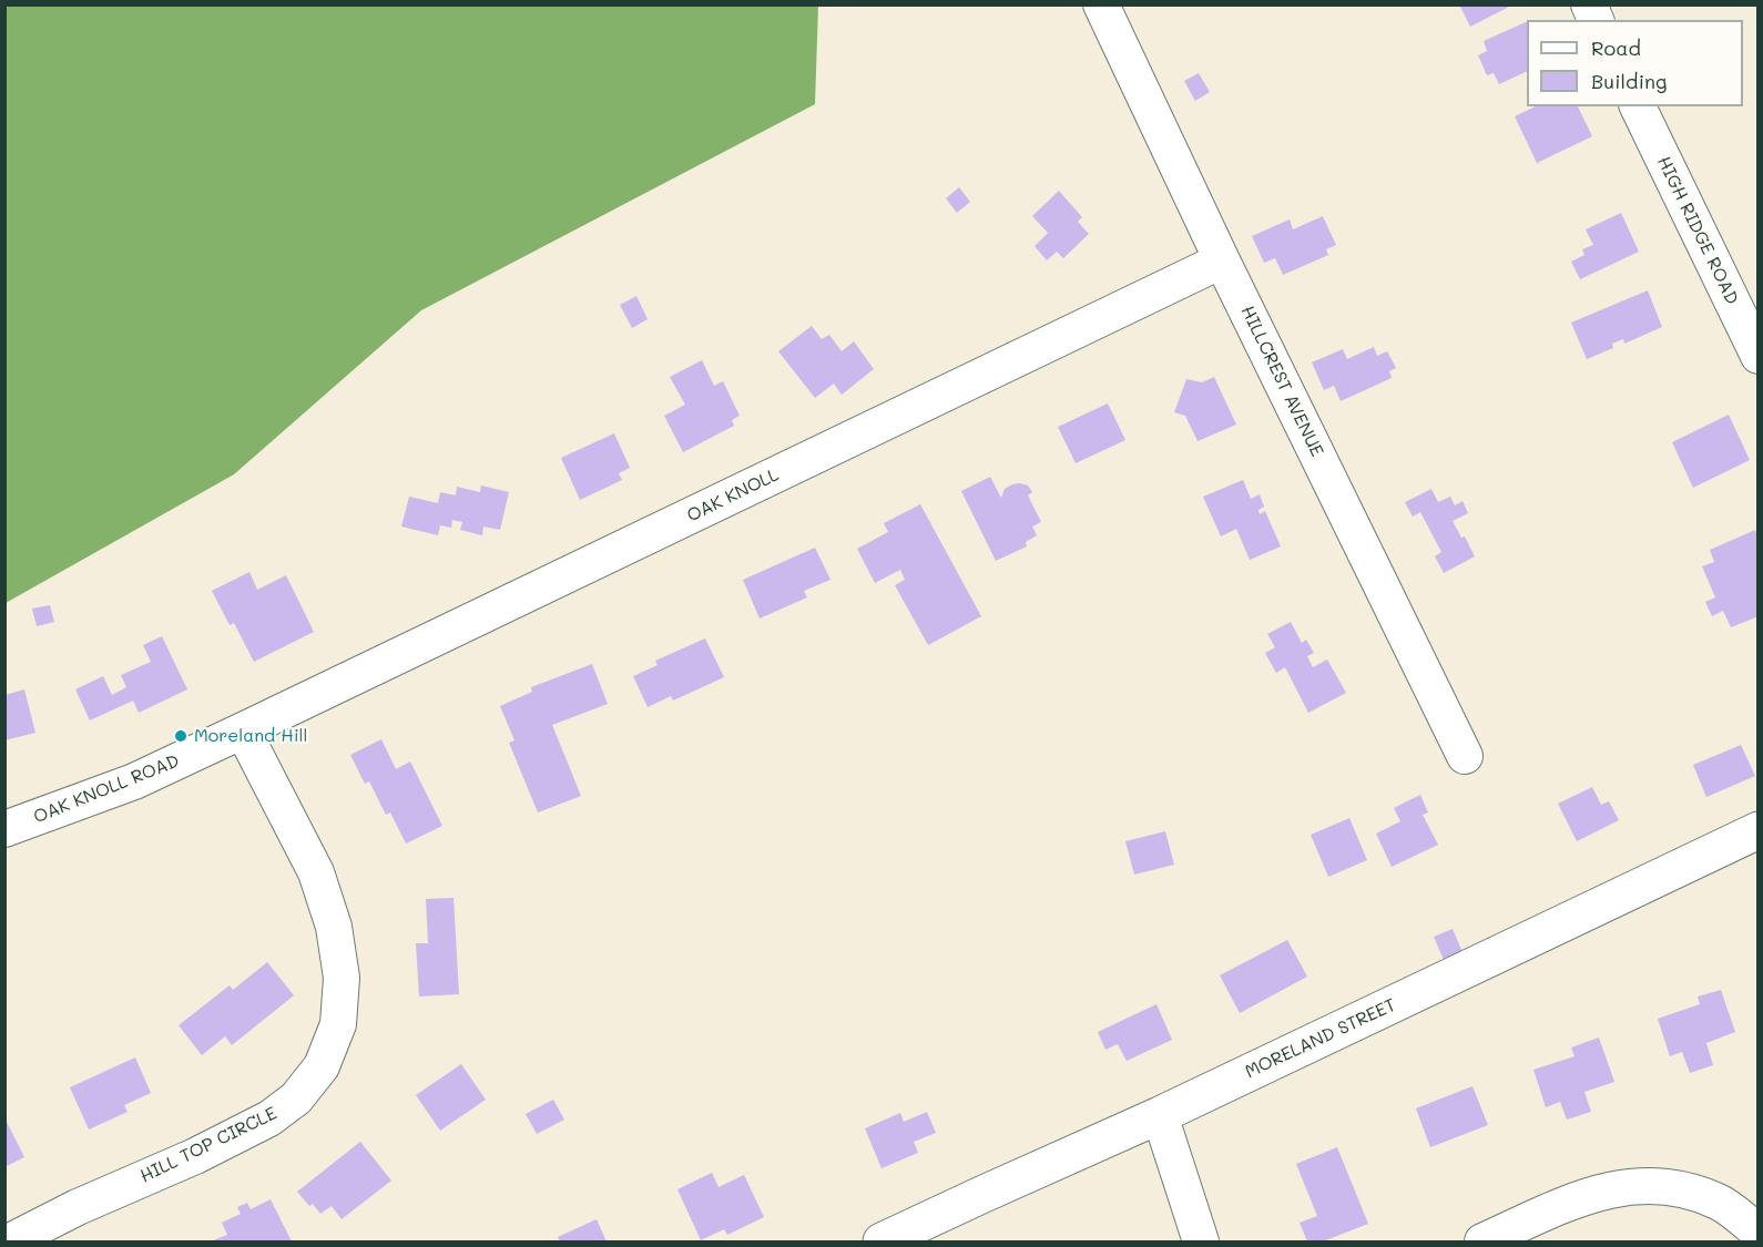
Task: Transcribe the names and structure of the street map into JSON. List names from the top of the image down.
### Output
{
  "streets": {
    "street": [
      "HIGH RIDGE ROAD",
      "HILLCREST AVENUE",
      "OAK KNOLL",
      "OAK KNOLL ROAD",
      "MORELAND STREET",
      "HILL TOP CIRCLE"
    ]
  },
  "crossings": [
    ["HILLCREST AVENUE", "OAK KNOLL"],
    ["OAK KNOLL", "OAK KNOLL ROAD"],
    ["OAK KNOLL", "HILL TOP CIRCLE"],
    ["OAK KNOLL ROAD", "HILL TOP CIRCLE"]
  ],
  "places": ["Moreland Hill"],
  "legend": ["Road", "Building"]
}
